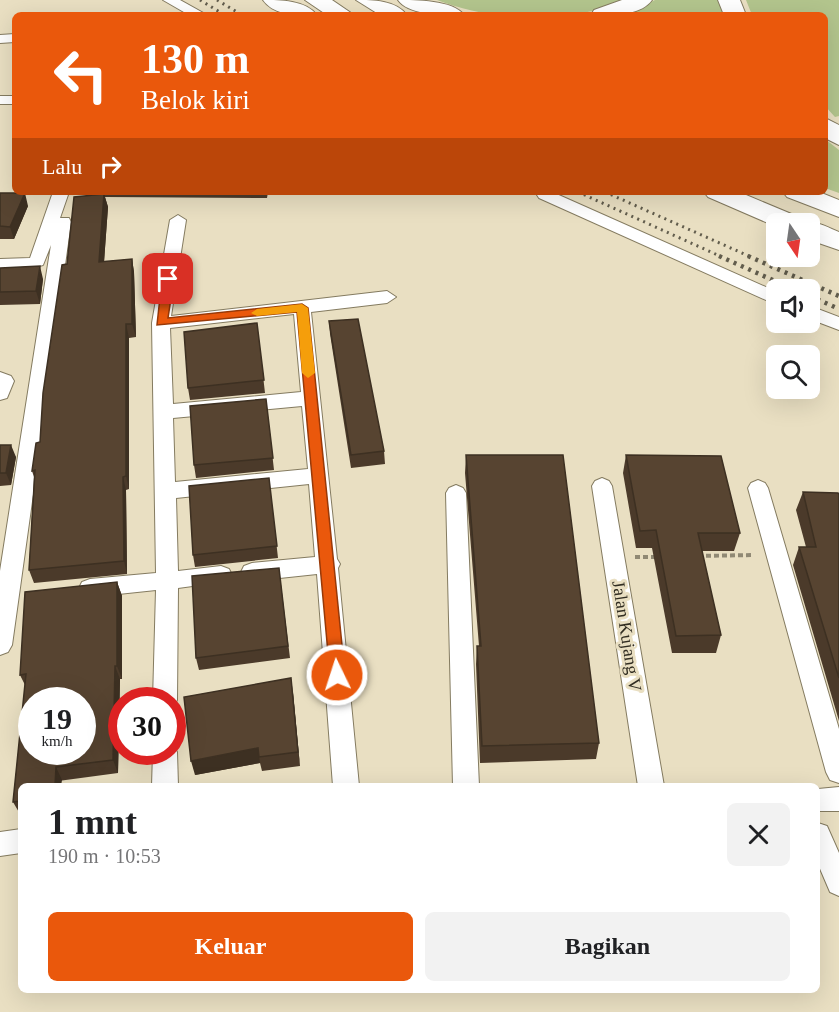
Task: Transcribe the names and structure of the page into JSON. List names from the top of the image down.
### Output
{
  "streets": {
    "street": ["Jalan Kujang V"]
  },
  "north": "bottom",
  "page": {
    "turn": ["130 m", "Belok kiri"],
    "then": "Lalu",
    "speed": "19 km/h",
    "limit": "30",
    "heading": ["1 mnt", "190 m · 10:53"],
    "buttons": ["Keluar", "Bagikan"]
  }
}
